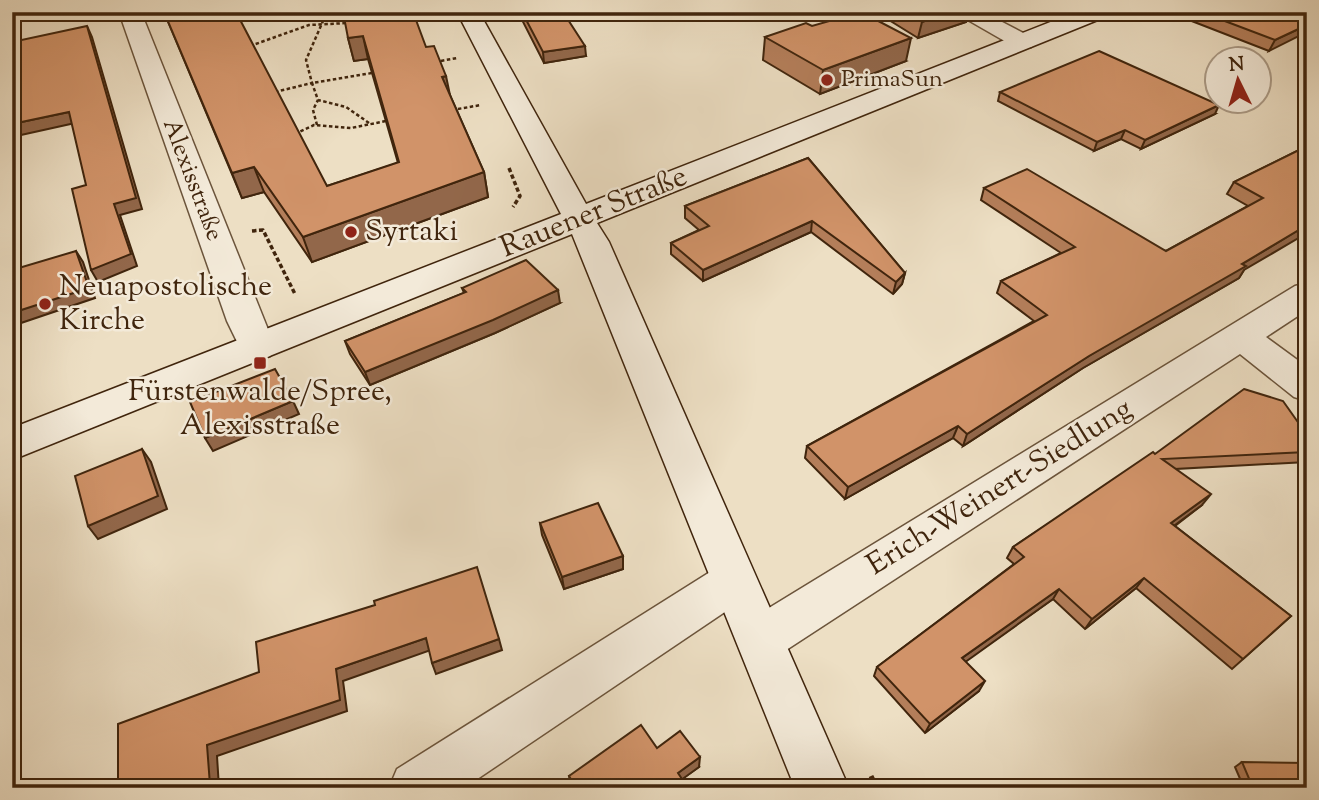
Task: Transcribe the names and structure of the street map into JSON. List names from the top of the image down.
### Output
{
  "streets": {
    "street": ["Alexisstraße", "Rauener Straße", "Erich-Weinert-Siedlung"]
  },
  "crossings": [
    ["Alexisstraße", "Rauener Straße"]
  ],
  "places": {
    "other": ["PrimaSun", "Syrtaki", "Neuapostolische Kirche"],
    "transit": ["Fürstenwalde/Spree, Alexisstraße"]
  },
  "north": "top"
}
